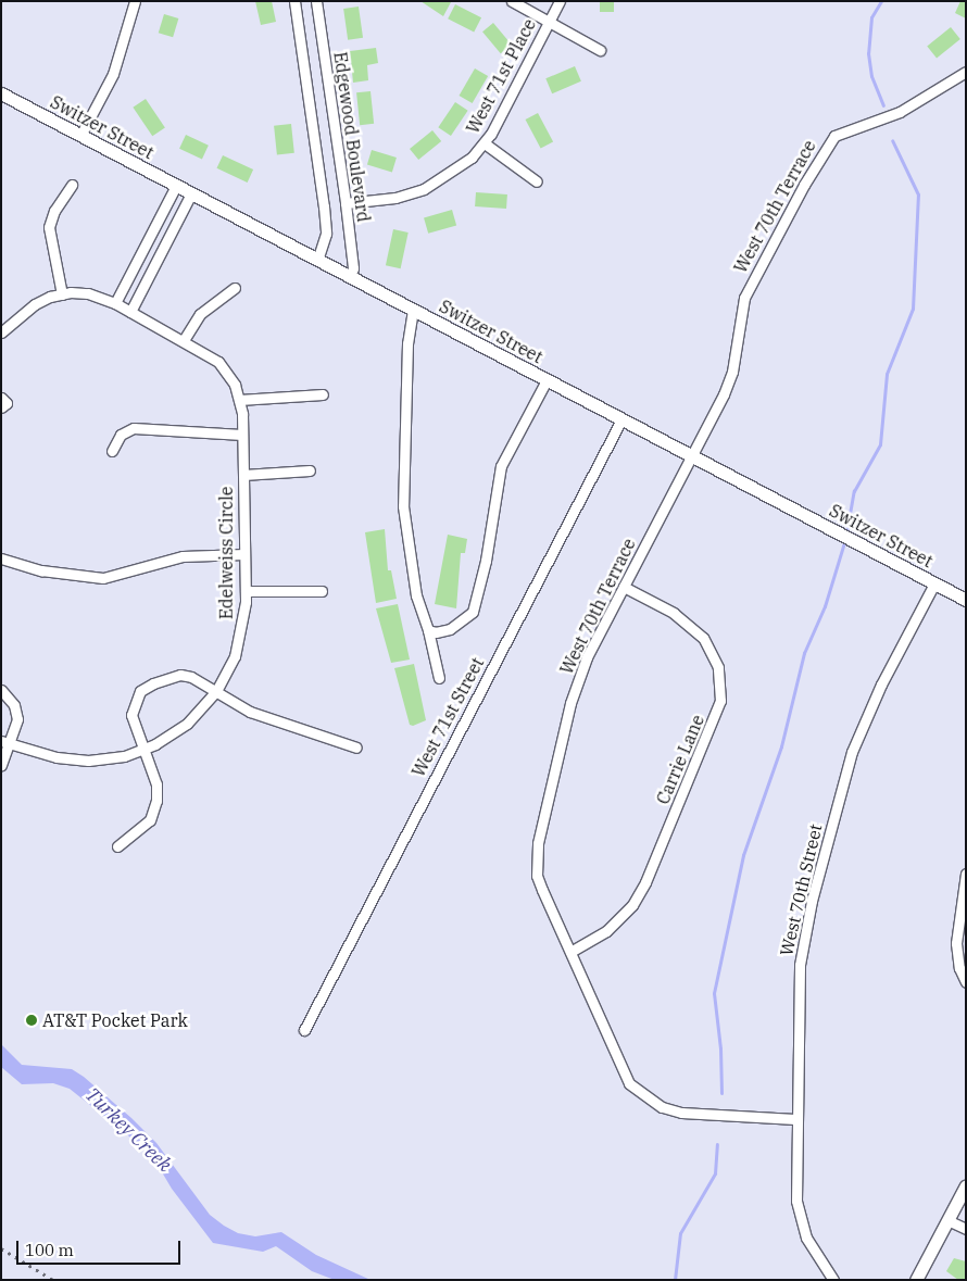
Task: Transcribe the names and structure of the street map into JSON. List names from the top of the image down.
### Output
{
  "streets": {
    "street": [
      "West 71st Place",
      "Switzer Street",
      "Edgewood Boulevard",
      "West 70th Terrace",
      "Edelweiss Circle",
      "West 71st Street",
      "Carrie Lane",
      "West 70th Street"
    ]
  },
  "crossings": [
    ["West 71st Place", "Edgewood Boulevard"],
    ["Switzer Street", "Edgewood Boulevard"],
    ["Switzer Street", "West 70th Terrace"],
    ["Switzer Street", "West 71st Street"],
    ["Switzer Street", "West 70th Street"],
    ["West 70th Terrace", "Carrie Lane"],
    ["West 70th Terrace", "West 70th Street"]
  ],
  "water": ["Turkey Creek"],
  "places": ["AT&T Pocket Park"],
  "scale_bar": "100 m"
}
